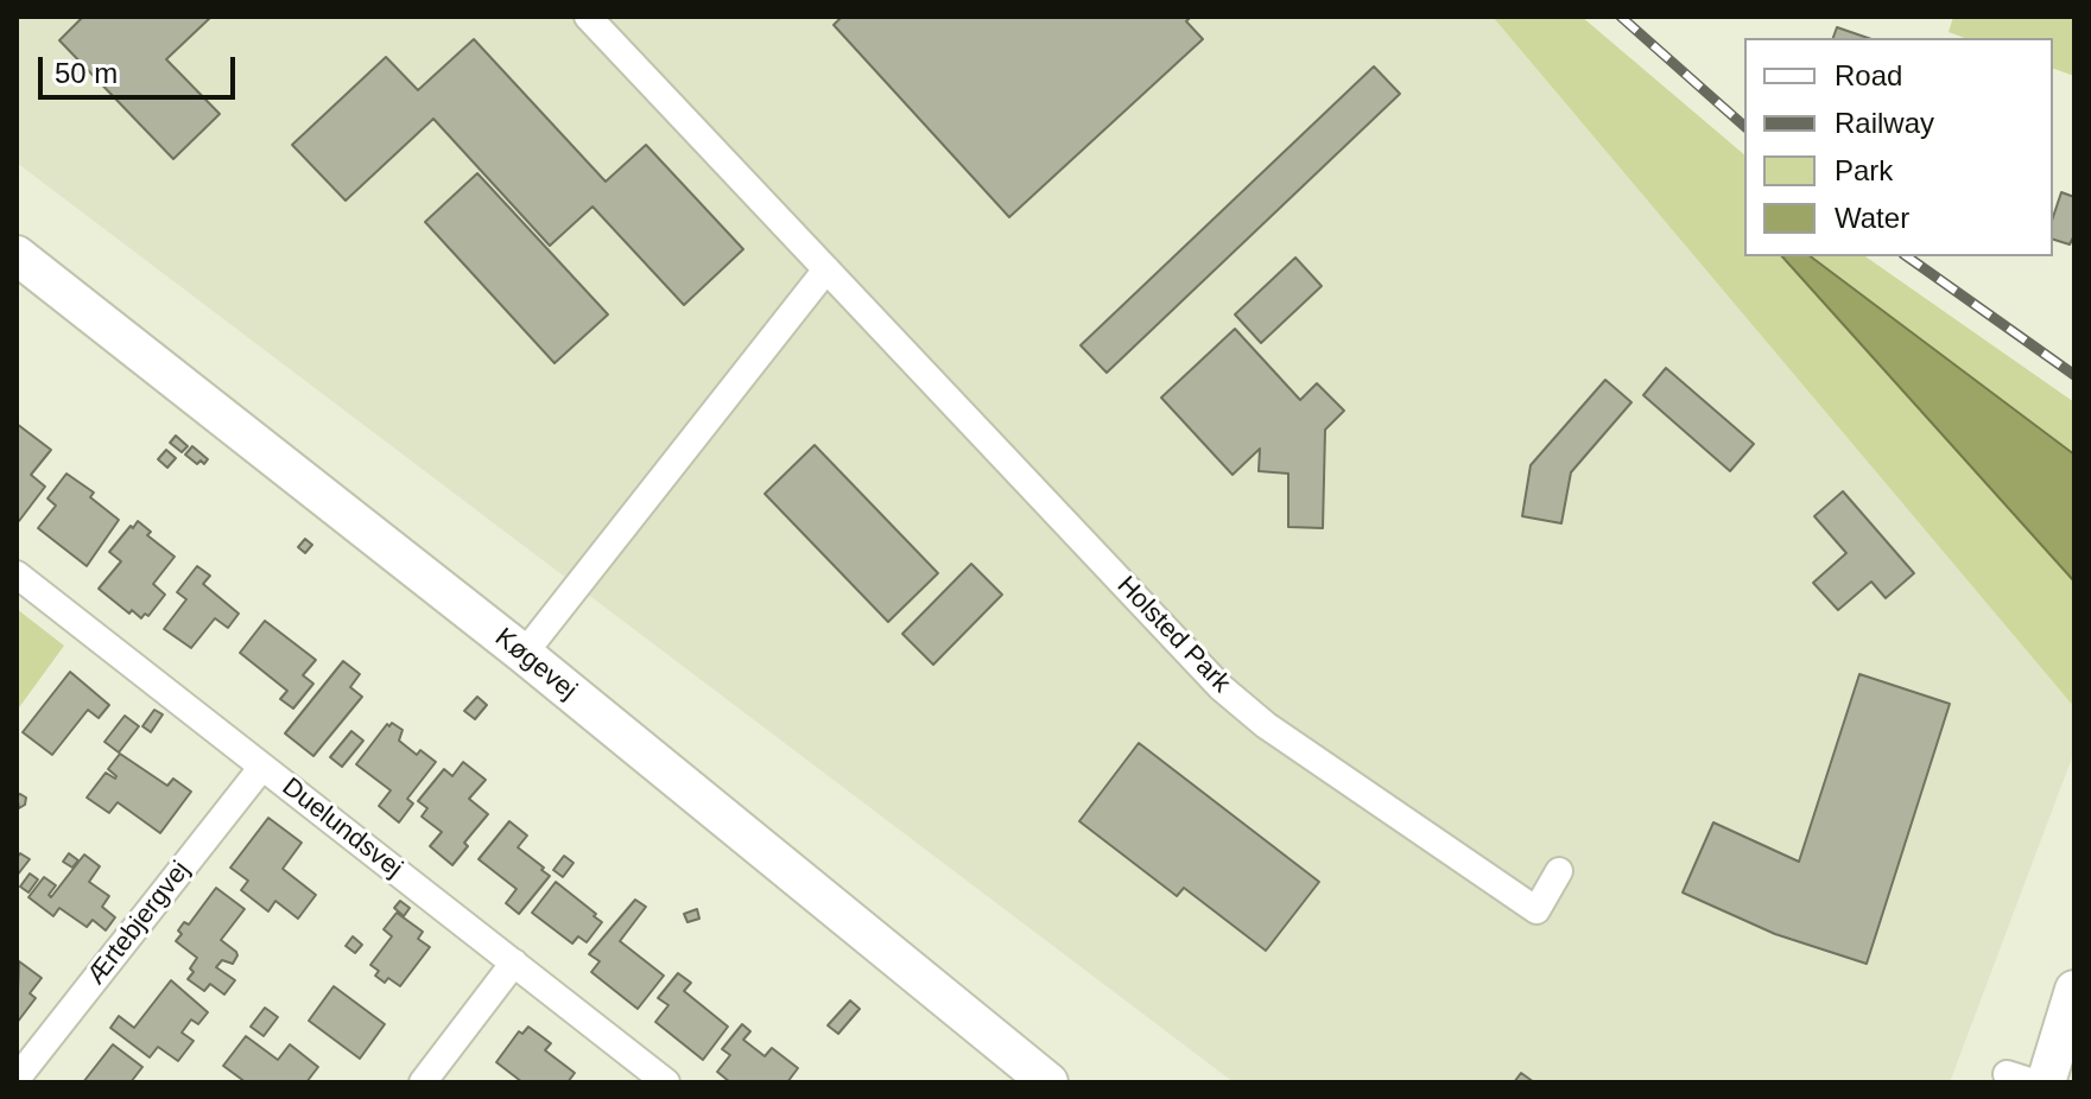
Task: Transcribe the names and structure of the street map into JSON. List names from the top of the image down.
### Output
{
  "streets": {
    "street": [
      "Holsted Park",
      "Køgevej",
      "Duelundsvej",
      "Ærtebjergvej"
    ]
  },
  "crossings": [
    ["Duelundsvej", "Ærtebjergvej"]
  ],
  "legend": [
    "Road",
    "Railway",
    "Park",
    "Water"
  ],
  "scale_bar": "50 m"
}
